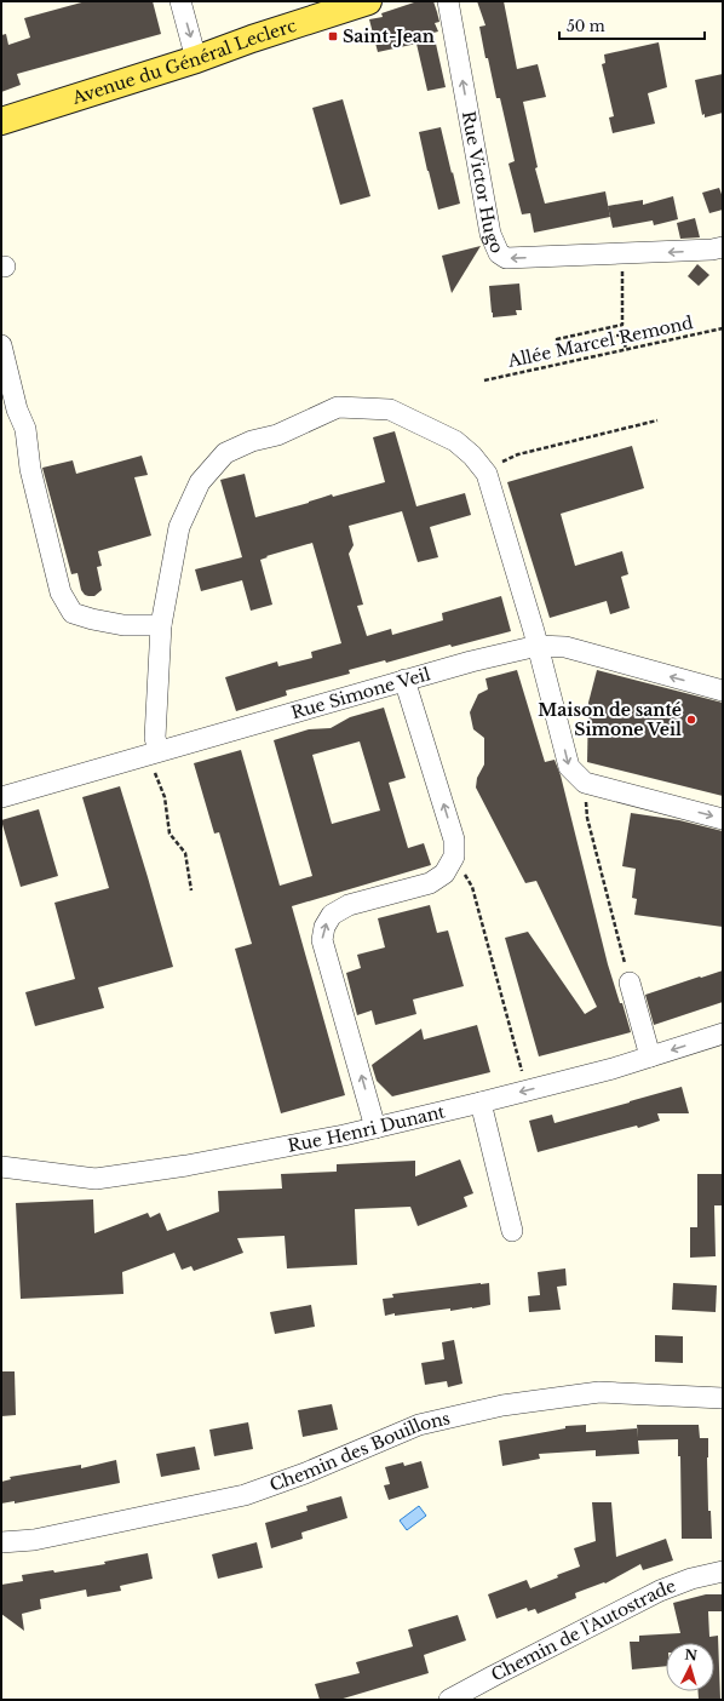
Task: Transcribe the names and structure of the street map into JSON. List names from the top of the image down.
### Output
{
  "streets": {
    "main road": ["Avenue du Général Leclerc"],
    "street": [
      "Rue Victor Hugo",
      "Rue Simone Veil",
      "Rue Henri Dunant",
      "Chemin des Bouillons",
      "Chemin de l'Autostrade"
    ],
    "path": ["Allée Marcel Remond"]
  },
  "places": {
    "transit": ["Saint-Jean"],
    "other": ["Maison de santé Simone Veil"]
  },
  "scale_bar": "50 m",
  "north": "top"
}
